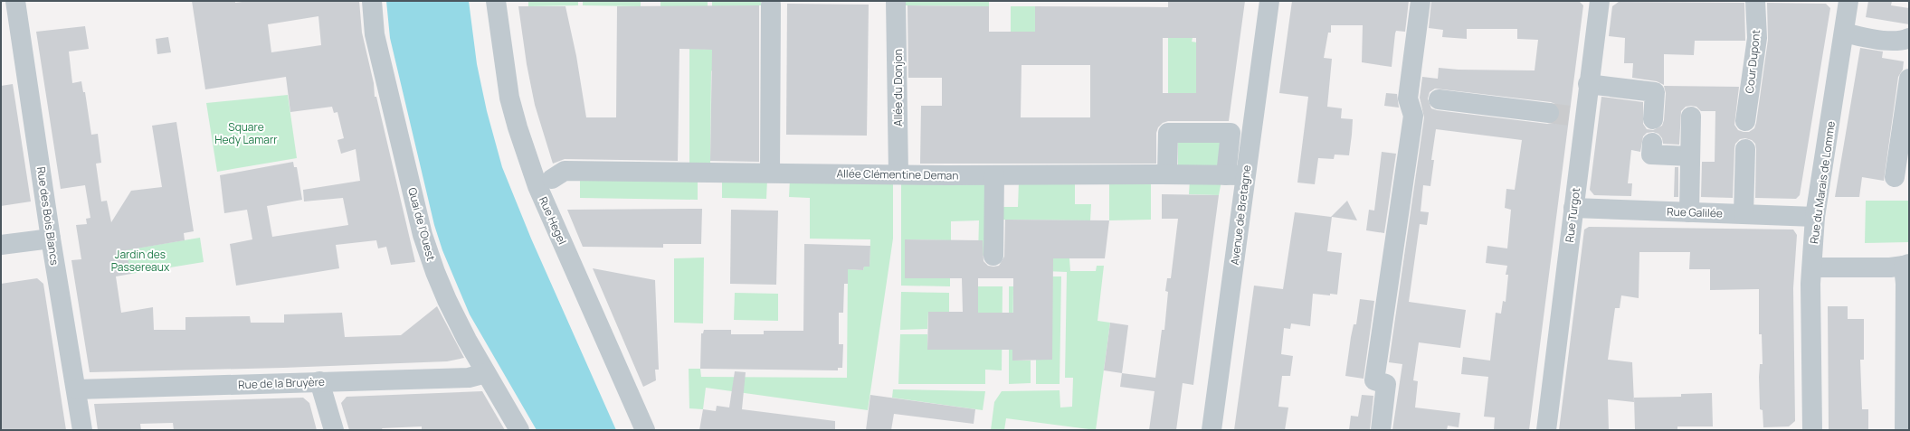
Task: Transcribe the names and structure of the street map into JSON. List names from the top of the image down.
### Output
{
  "streets": {
    "street": [
      "Cour Dupont",
      "Allée du Donjon",
      "Allée Clémentine Deman",
      "Rue du Marais de Lomme",
      "Rue Galilée",
      "Avenue de Bretagne",
      "Rue Turgot",
      "Rue des Bois Blancs",
      "Rue Hegel",
      "Quai de l'Ouest",
      "Rue de la Bruyère"
    ]
  },
  "crossings": [
    ["Allée du Donjon", "Allée Clémentine Deman"],
    ["Allée Clémentine Deman", "Avenue de Bretagne"],
    ["Rue du Marais de Lomme", "Rue Galilée"],
    ["Rue Galilée", "Rue Turgot"],
    ["Rue des Bois Blancs", "Rue de la Bruyère"],
    ["Quai de l'Ouest", "Rue de la Bruyère"]
  ],
  "parks": ["Square Hedy Lamarr", "Jardin des Passereaux"]
}
